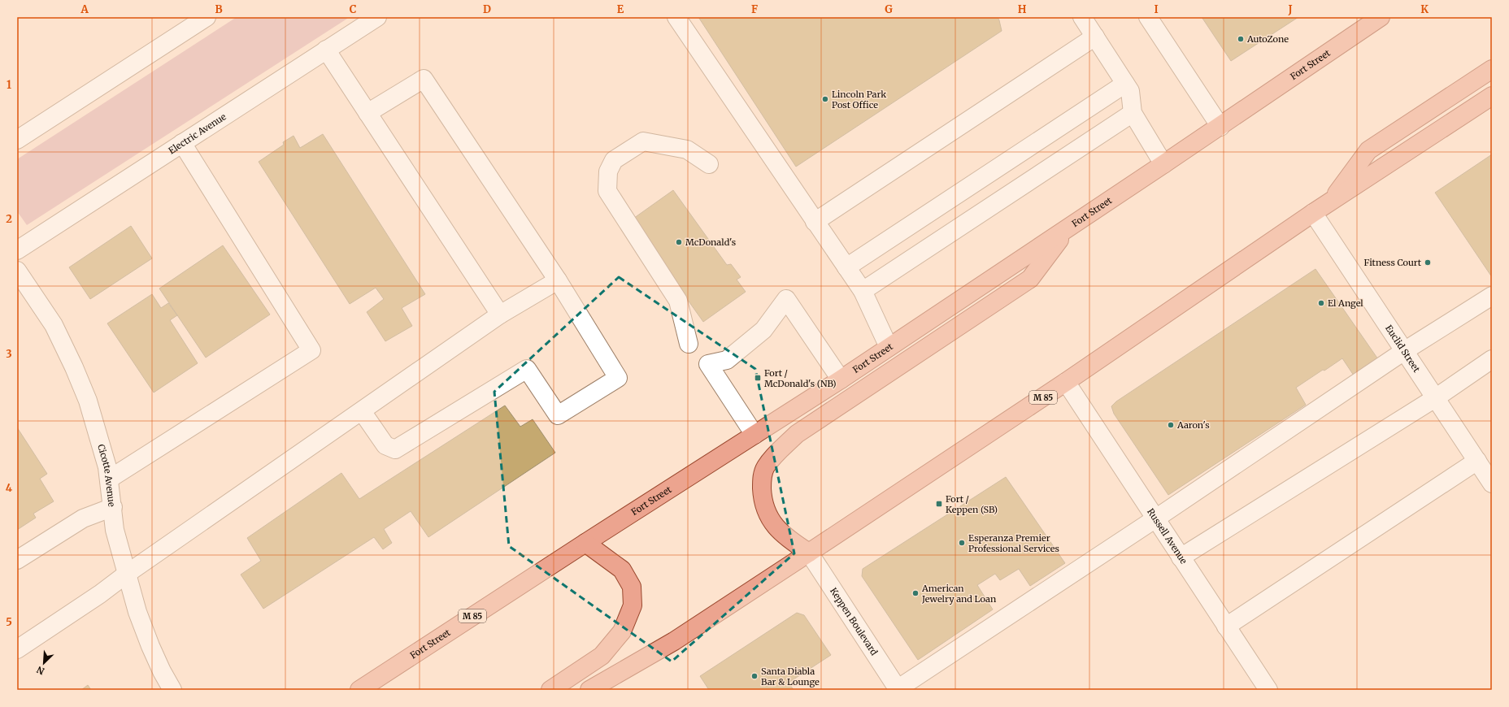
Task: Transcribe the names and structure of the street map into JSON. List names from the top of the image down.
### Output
{
  "streets": {
    "main road": ["Fort Street", "M 85"],
    "street": [
      "Electric Avenue",
      "Euclid Street",
      "Cicotte Avenue",
      "Russell Avenue",
      "Keppen Boulevard"
    ]
  },
  "crossings": [
    ["Euclid Street", "M 85"],
    ["M 85", "Russell Avenue"],
    ["M 85", "Keppen Boulevard"]
  ],
  "places": {
    "other": [
      "AutoZone",
      "Lincoln Park Post Office",
      "McDonald's",
      "Fitness Court",
      "El Angel",
      "Aaron's",
      "Esperanza Premier Professional Services",
      "American Jewelry and Loan",
      "Santa Diabla Bar & Lounge"
    ],
    "transit": ["Fort / McDonald's (NB)", "Fort / Keppen (SB)"]
  },
  "north": "bottom left",
  "grid": {
    "columns": [
      "A",
      "B",
      "C",
      "D",
      "E",
      "F",
      "G",
      "H",
      "I",
      "J",
      "K"
    ],
    "rows": [
      "1",
      "2",
      "3",
      "4",
      "5"
    ]
  }
}
